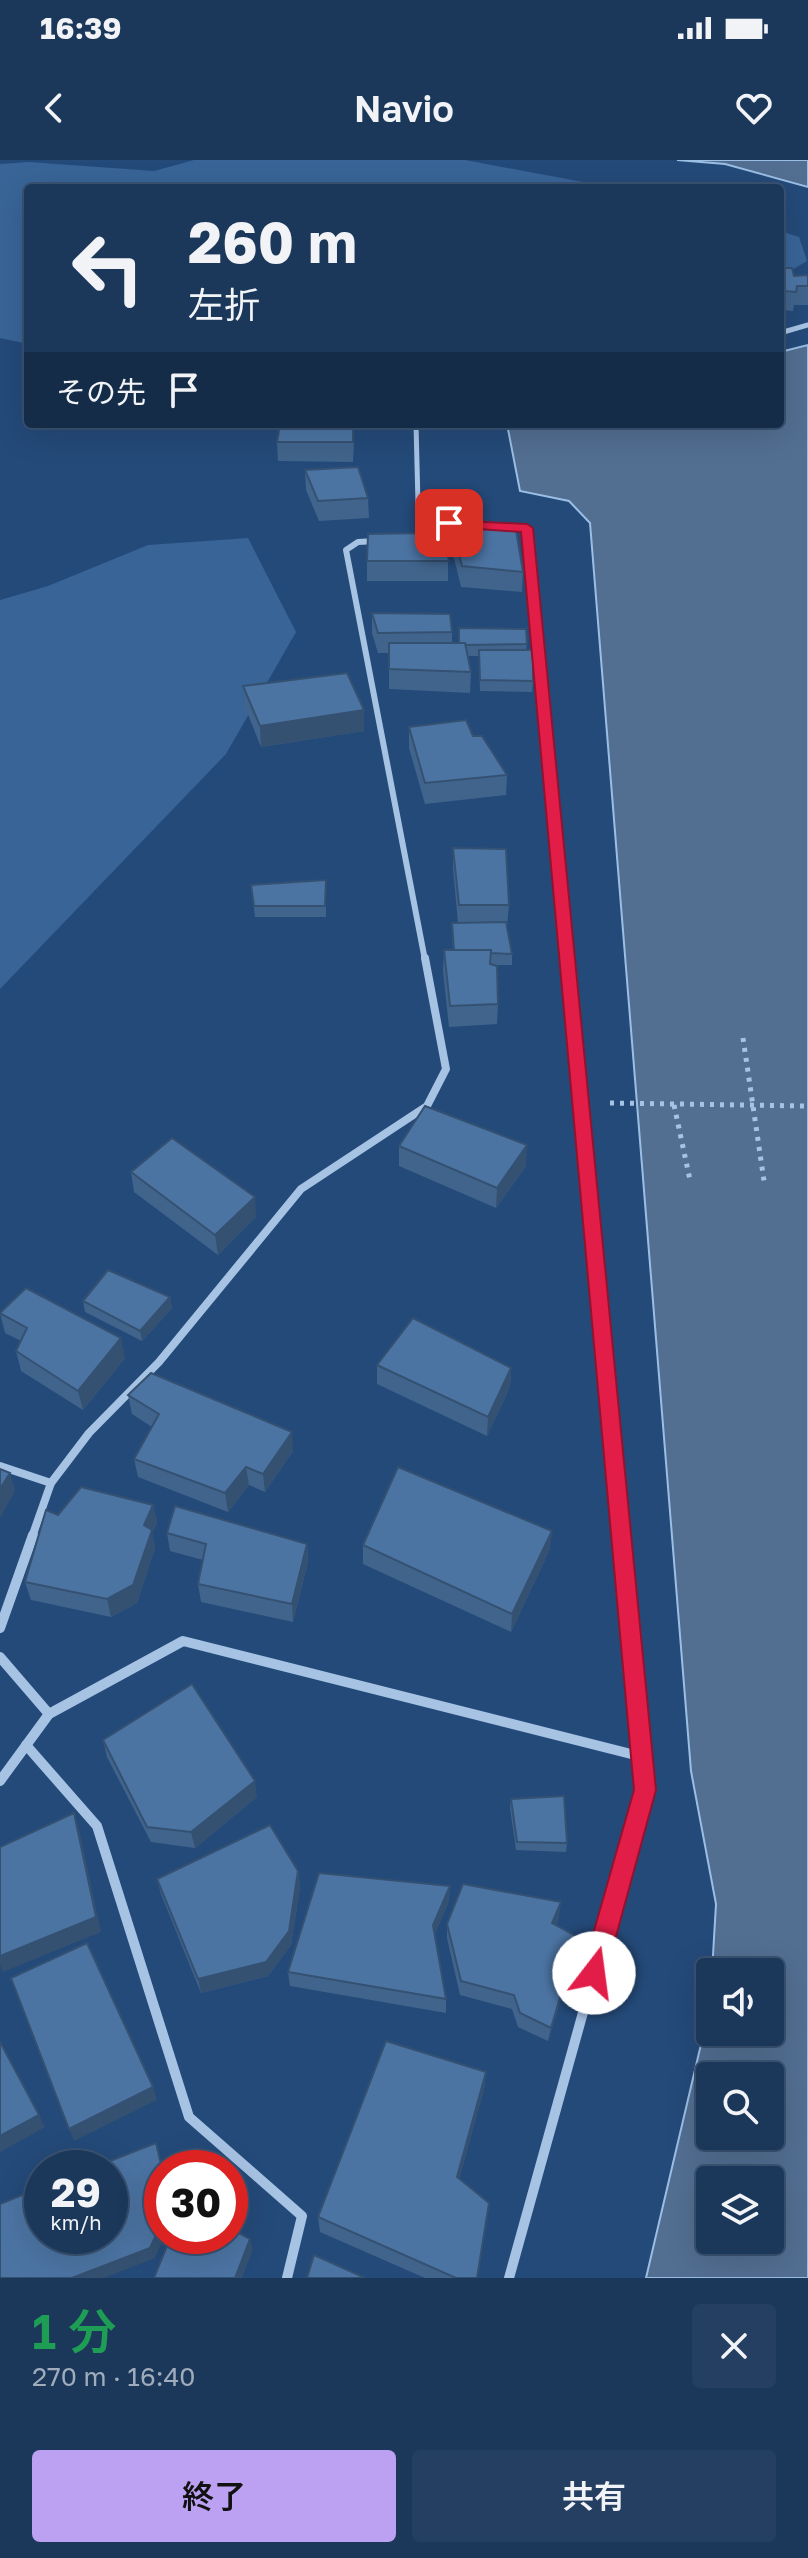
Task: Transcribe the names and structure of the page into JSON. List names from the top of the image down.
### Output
{
  "page": {
    "status": "16:39",
    "header": "Navio",
    "turn": ["260 m", "左折"],
    "then": "その先",
    "speed": "29 km/h",
    "limit": "30",
    "heading": ["1 分", "270 m · 16:40"],
    "buttons": ["終了", "共有"]
  }
}
